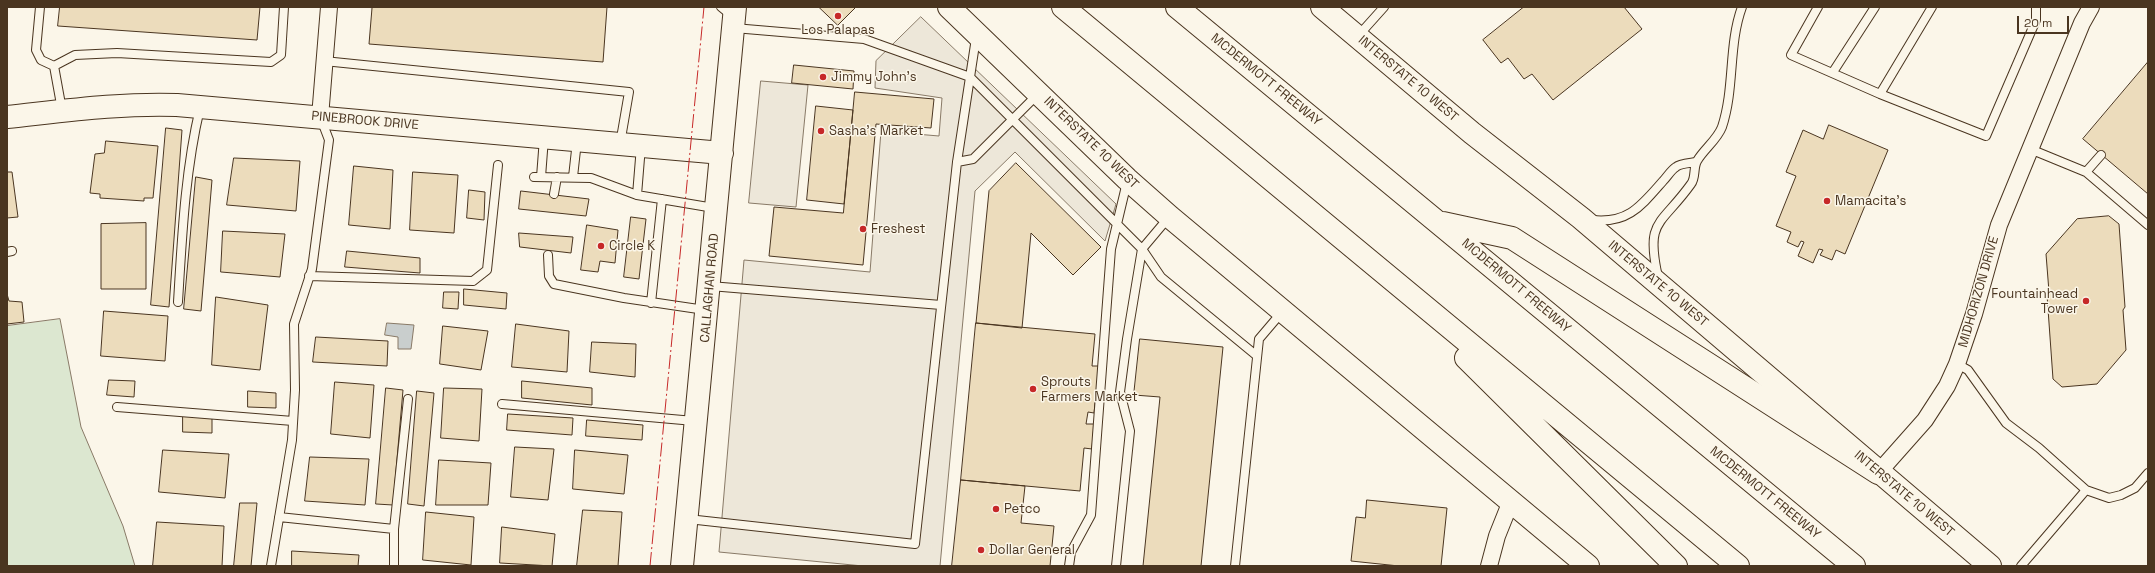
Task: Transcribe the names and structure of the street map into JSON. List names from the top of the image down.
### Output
{
  "streets": {
    "main road": [
      "INTERSTATE 10 WEST",
      "MCDERMOTT FREEWAY",
      "PINEBROOK DRIVE",
      "CALLAGHAN ROAD"
    ],
    "street": ["MIDHORIZON DRIVE"]
  },
  "crossings": [
    ["INTERSTATE 10 WEST", "MIDHORIZON DRIVE"],
    ["PINEBROOK DRIVE", "CALLAGHAN ROAD"]
  ],
  "places": [
    "Los Palapas",
    "Jimmy John's",
    "Sasha’s Market",
    "Mamacita's",
    "Freshest",
    "Circle K",
    "Fountainhead Tower",
    "Sprouts Farmers Market",
    "Petco",
    "Dollar General"
  ],
  "scale_bar": "20 m"
}
